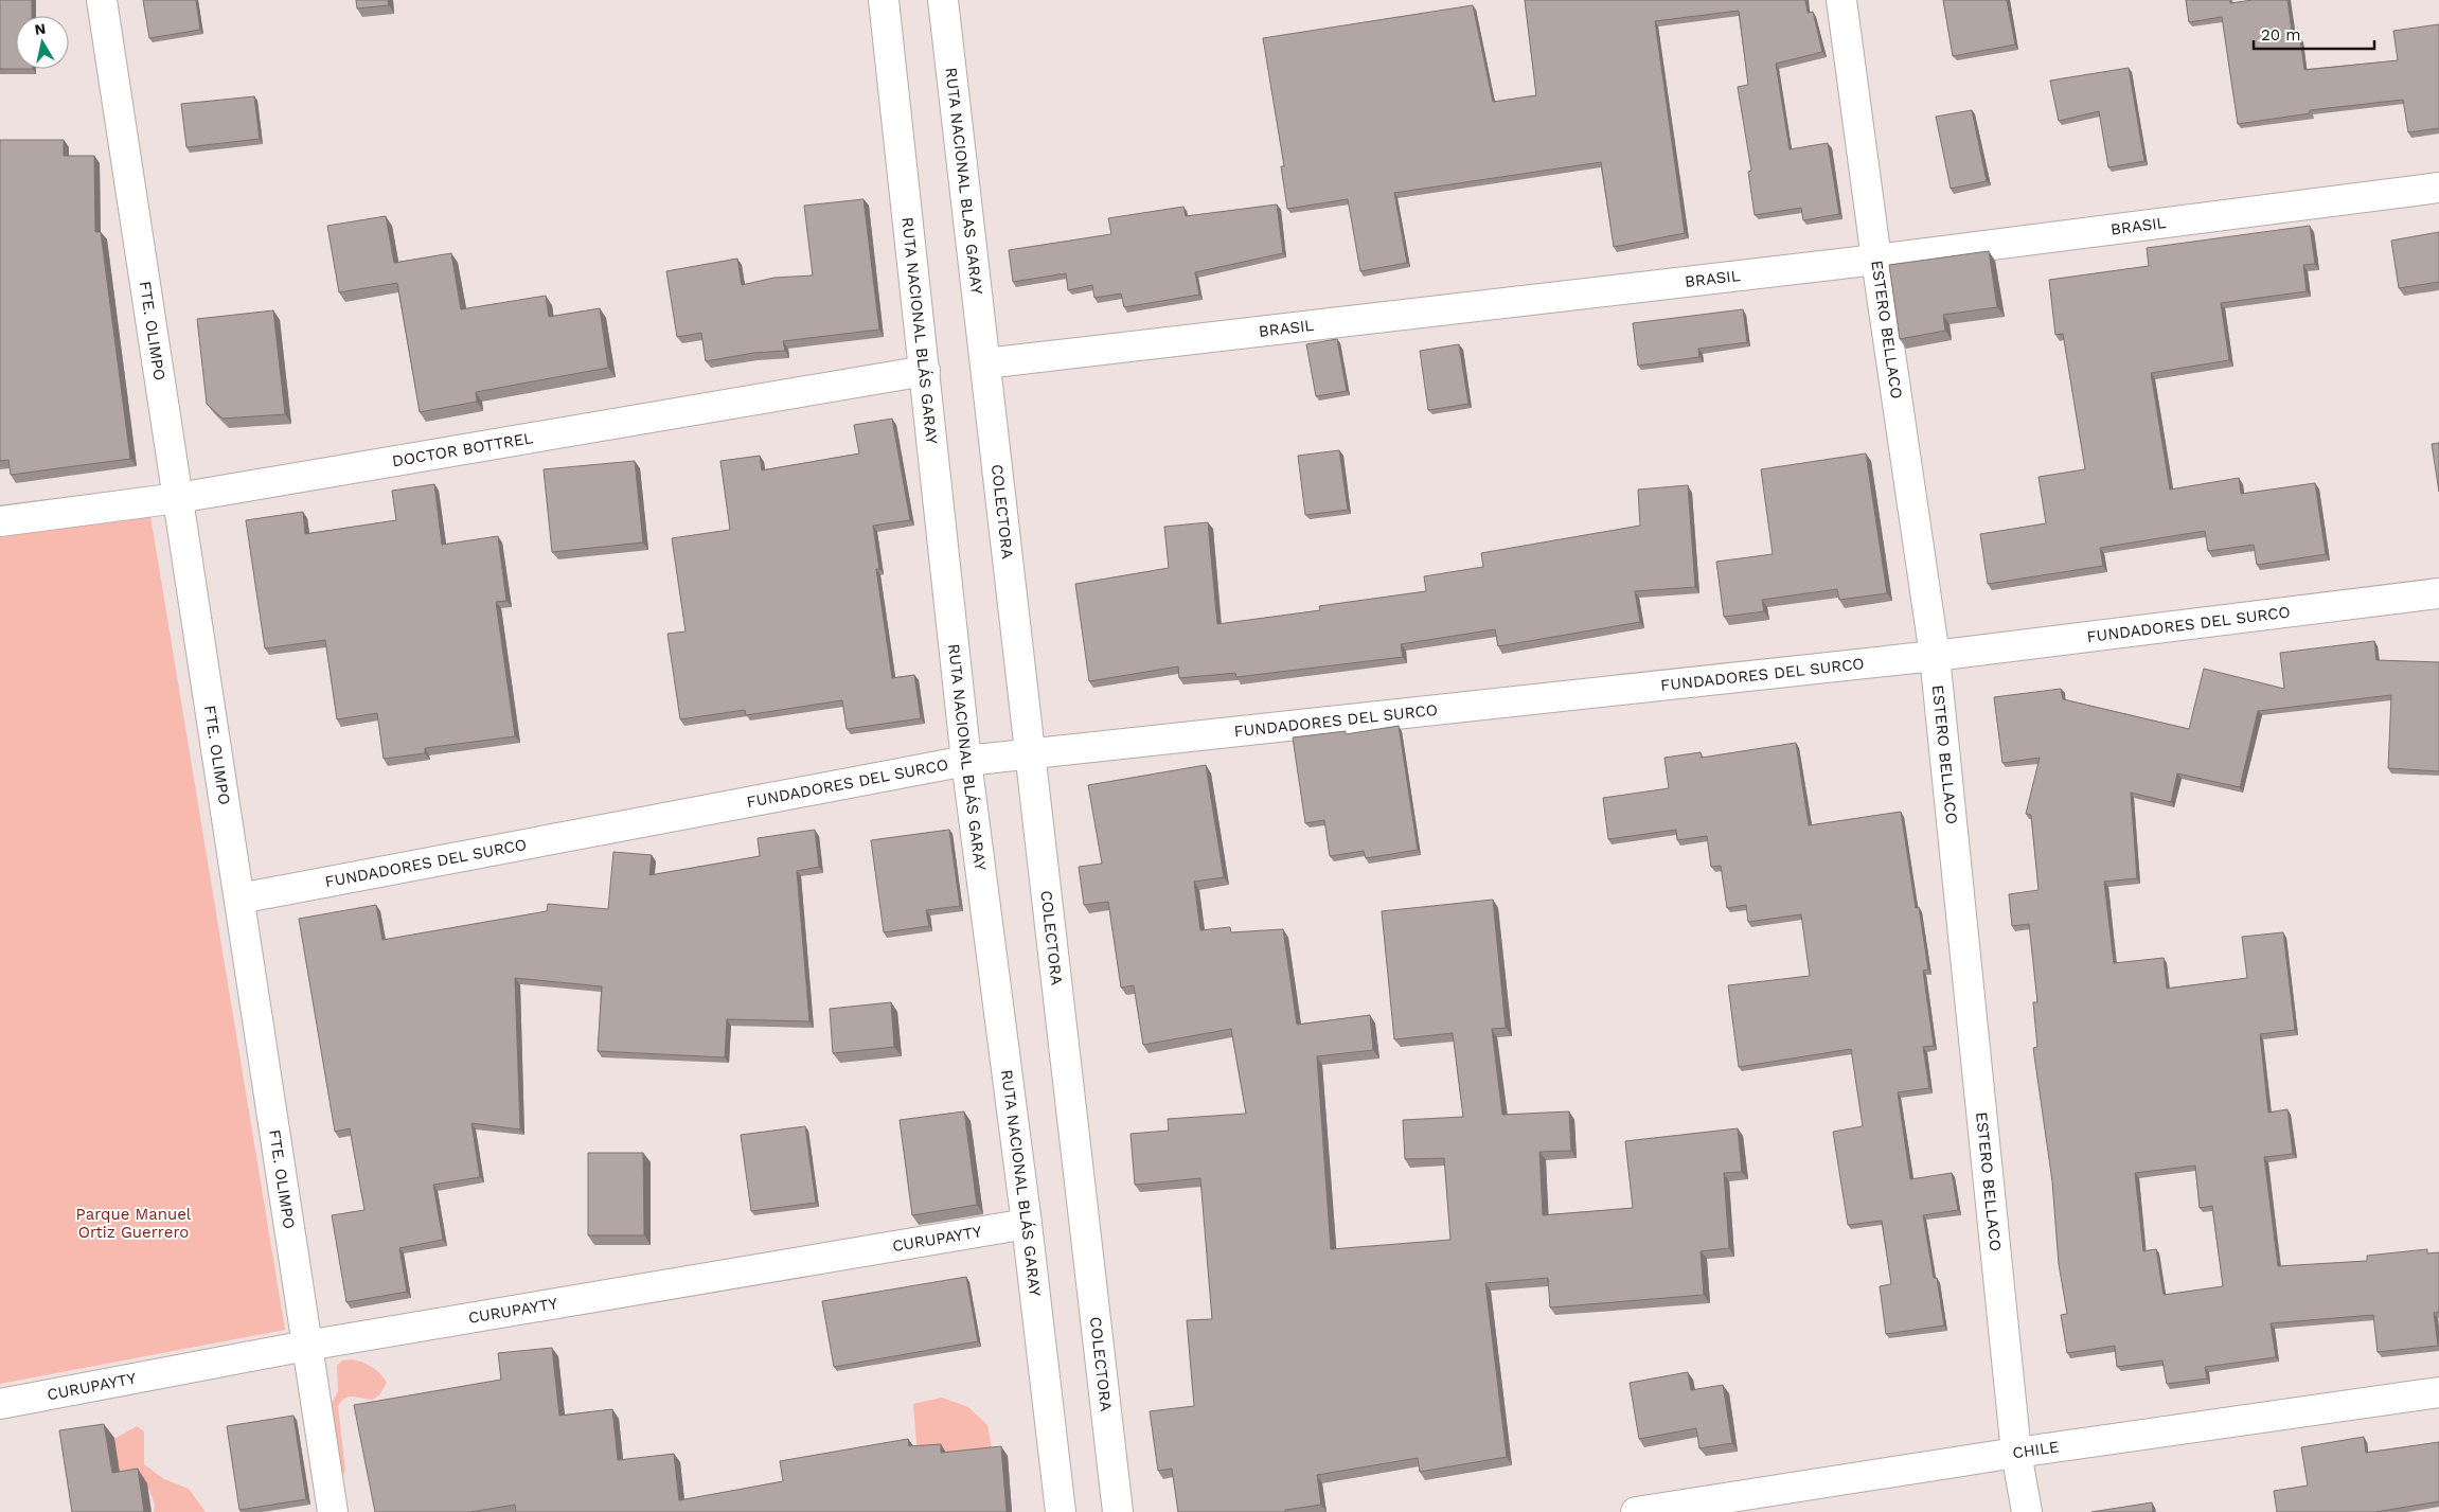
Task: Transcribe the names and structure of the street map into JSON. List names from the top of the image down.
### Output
{
  "streets": {
    "main road": [
      "RUTA NACIONAL BLAS GARAY",
      "BRASIL",
      "RUTA NACIONAL BLÁS GARAY",
      "ESTERO BELLACO",
      "FTE. OLIMPO",
      "DOCTOR BOTTREL",
      "COLECTORA",
      "FUNDADORES DEL SURCO",
      "CURUPAYTY",
      "CHILE"
    ]
  },
  "crossings": [
    ["RUTA NACIONAL BLAS GARAY", "BRASIL"],
    ["RUTA NACIONAL BLAS GARAY", "COLECTORA"],
    ["BRASIL", "ESTERO BELLACO"],
    ["BRASIL", "COLECTORA"],
    ["RUTA NACIONAL BLÁS GARAY", "DOCTOR BOTTREL"],
    ["RUTA NACIONAL BLÁS GARAY", "FUNDADORES DEL SURCO"],
    ["RUTA NACIONAL BLÁS GARAY", "CURUPAYTY"],
    ["ESTERO BELLACO", "FUNDADORES DEL SURCO"],
    ["ESTERO BELLACO", "CHILE"],
    ["FTE. OLIMPO", "DOCTOR BOTTREL"],
    ["FTE. OLIMPO", "FUNDADORES DEL SURCO"],
    ["FTE. OLIMPO", "CURUPAYTY"],
    ["COLECTORA", "FUNDADORES DEL SURCO"]
  ],
  "parks": ["Parque Manuel Ortiz Guerrero"],
  "scale_bar": "20 m",
  "north": "top"
}
